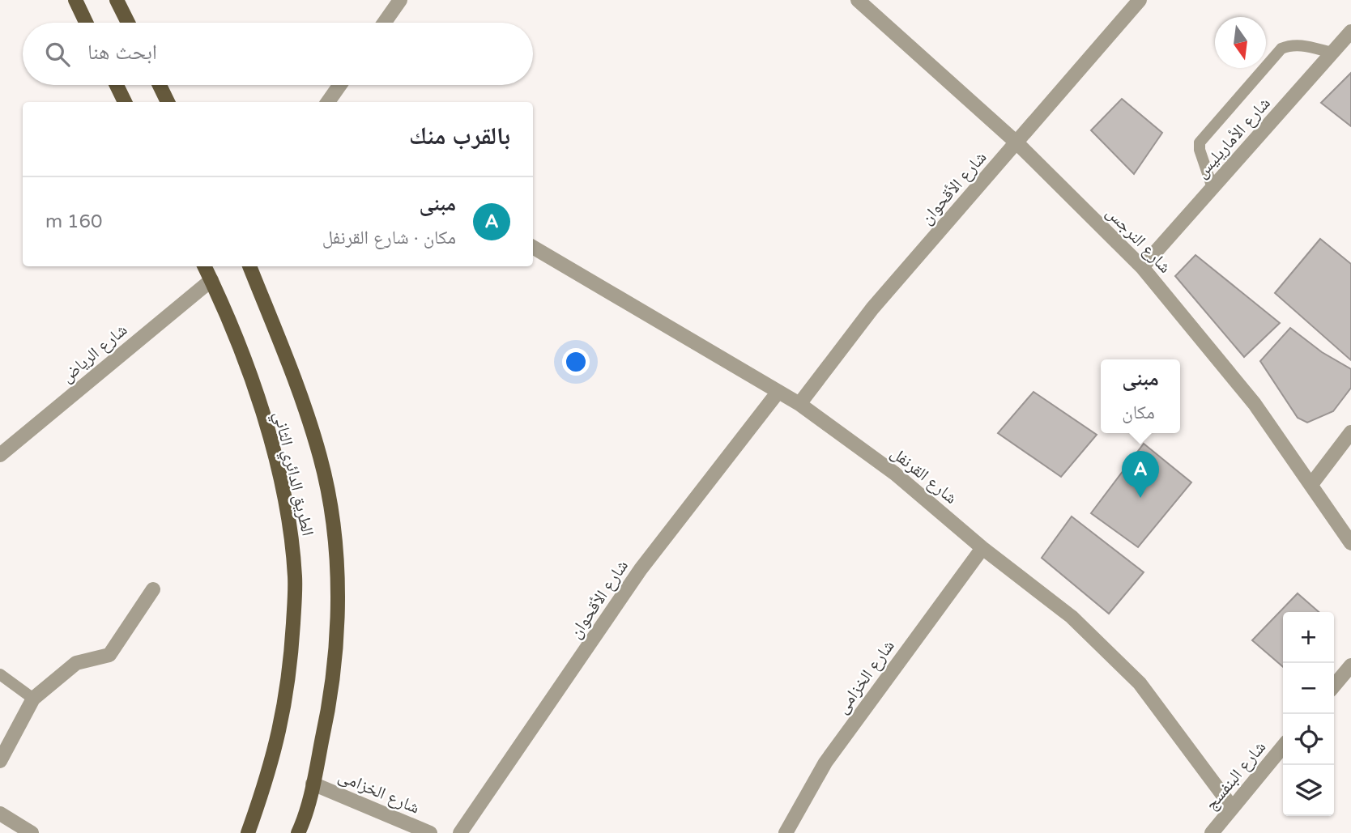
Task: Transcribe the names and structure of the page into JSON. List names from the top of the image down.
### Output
{
  "streets": {
    "main road": ["الطريق الدائري الثاني"],
    "street": [
      "شارع الأماريليس",
      "شارع الأقحوان",
      "شارع النرجس",
      "شارع الرياض",
      "شارع القرنفل",
      "شارع الخزامى",
      "شارع البنفسج"
    ]
  },
  "crossings": [
    ["شارع الأماريليس", "شارع النرجس"],
    ["شارع الأقحوان", "شارع النرجس"],
    ["شارع الأقحوان", "شارع القرنفل"],
    ["شارع الرياض", "الطريق الدائري الثاني"],
    ["الطريق الدائري الثاني", "شارع الخزامى"],
    ["شارع القرنفل", "شارع الخزامى"],
    ["شارع القرنفل", "شارع البنفسج"]
  ],
  "north": "bottom",
  "page": {
    "search": "ابحث هنا",
    "heading": "بالقرب منك",
    "list": [
      {
        "mark": "A",
        "name": "مبنى",
        "note": "مكان · شارع القرنفل",
        "value": "160 m"
      }
    ],
    "popup": ["مبنى", "مكان"],
    "pins": "A",
    "map_buttons": ["+", "−"]
  }
}
